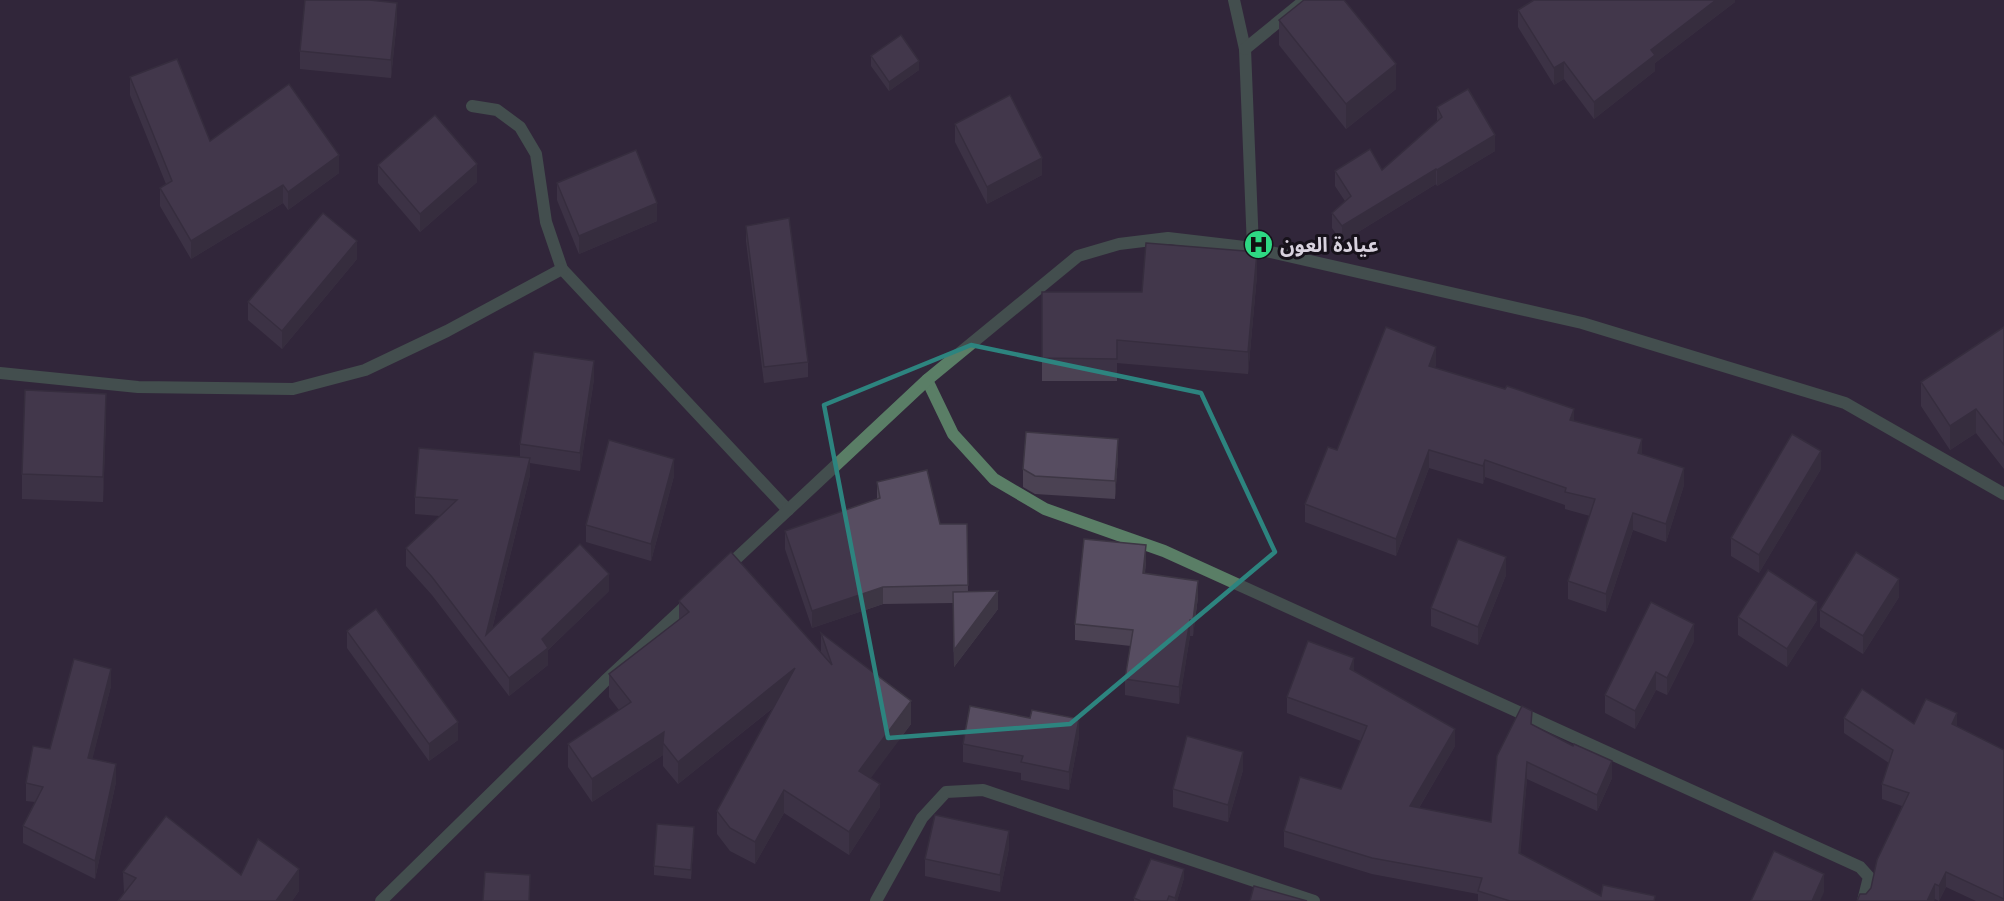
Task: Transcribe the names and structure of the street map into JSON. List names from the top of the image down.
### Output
{
  "places": {
    "hospital": ["عيادة العون"]
  }
}
